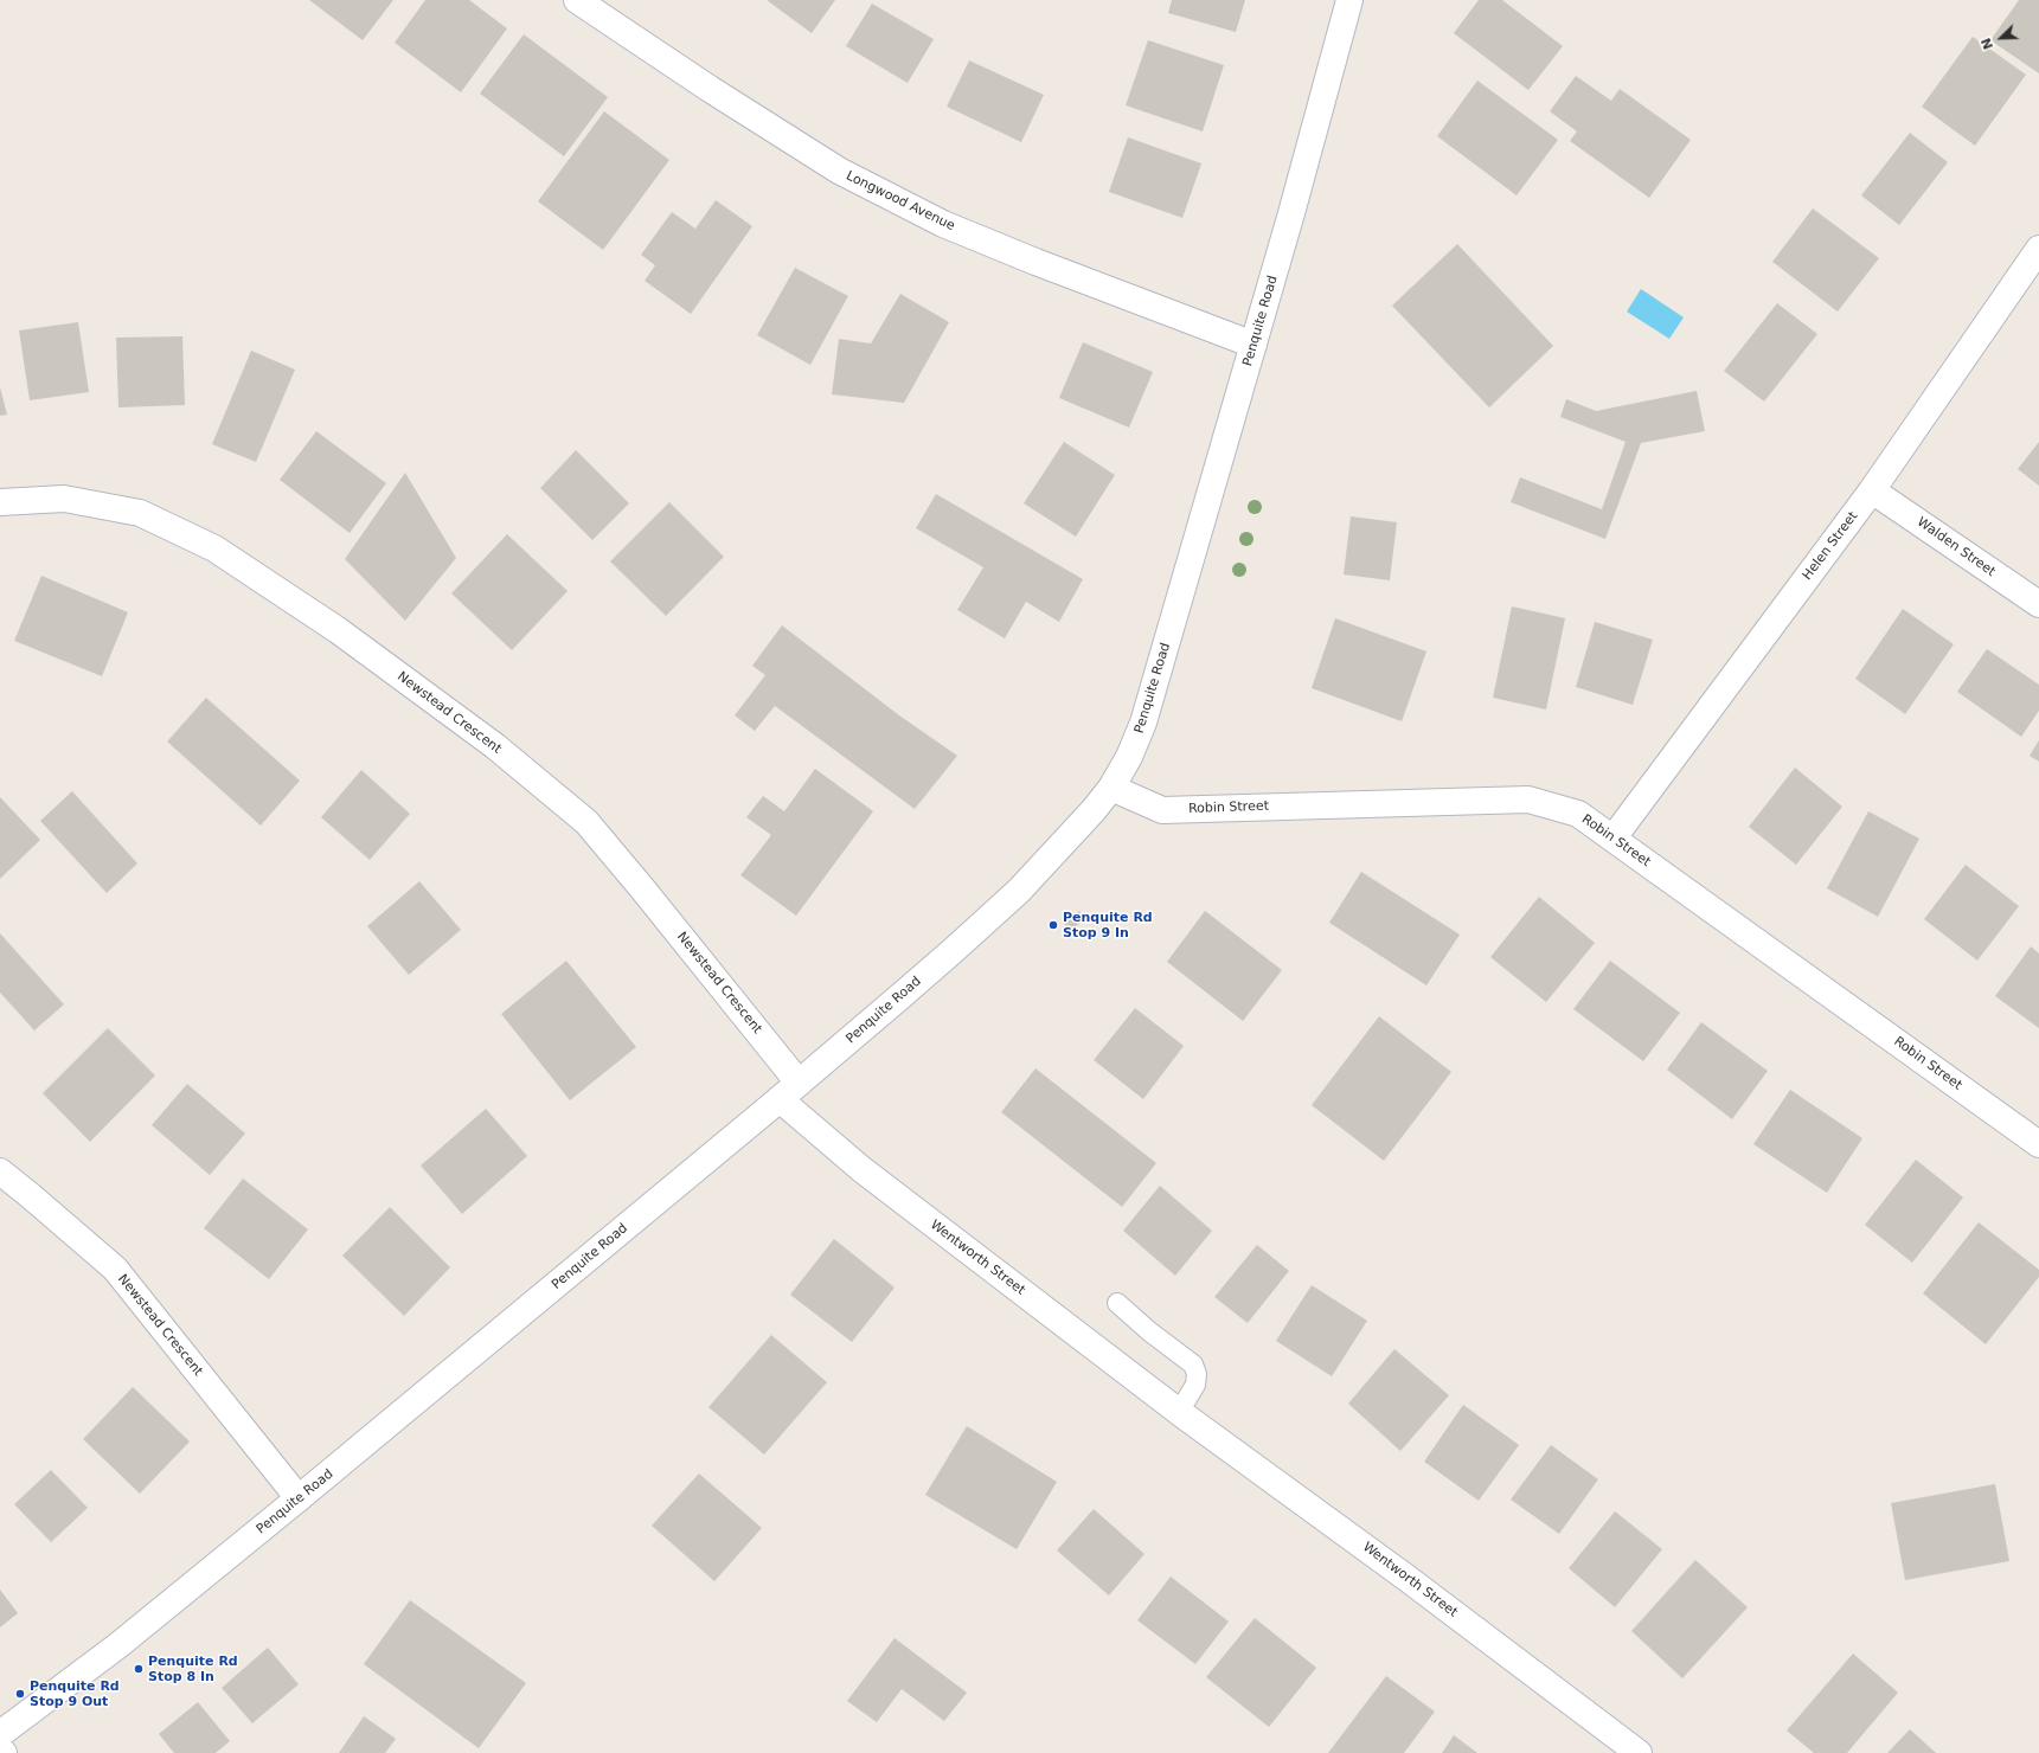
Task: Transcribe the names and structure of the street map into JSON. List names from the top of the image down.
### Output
{
  "streets": {
    "street": [
      "Longwood Avenue",
      "Penquite Road",
      "Helen Street",
      "Walden Street",
      "Newstead Crescent",
      "Robin Street",
      "Wentworth Street"
    ]
  },
  "crossings": [
    ["Longwood Avenue", "Penquite Road"],
    ["Penquite Road", "Newstead Crescent"],
    ["Penquite Road", "Robin Street"],
    ["Penquite Road", "Wentworth Street"],
    ["Helen Street", "Walden Street"],
    ["Helen Street", "Robin Street"]
  ],
  "places": ["Penquite Rd Stop 9 In", "Penquite Rd Stop 8 In", "Penquite Rd Stop 9 Out"],
  "north": "bottom left"
}
